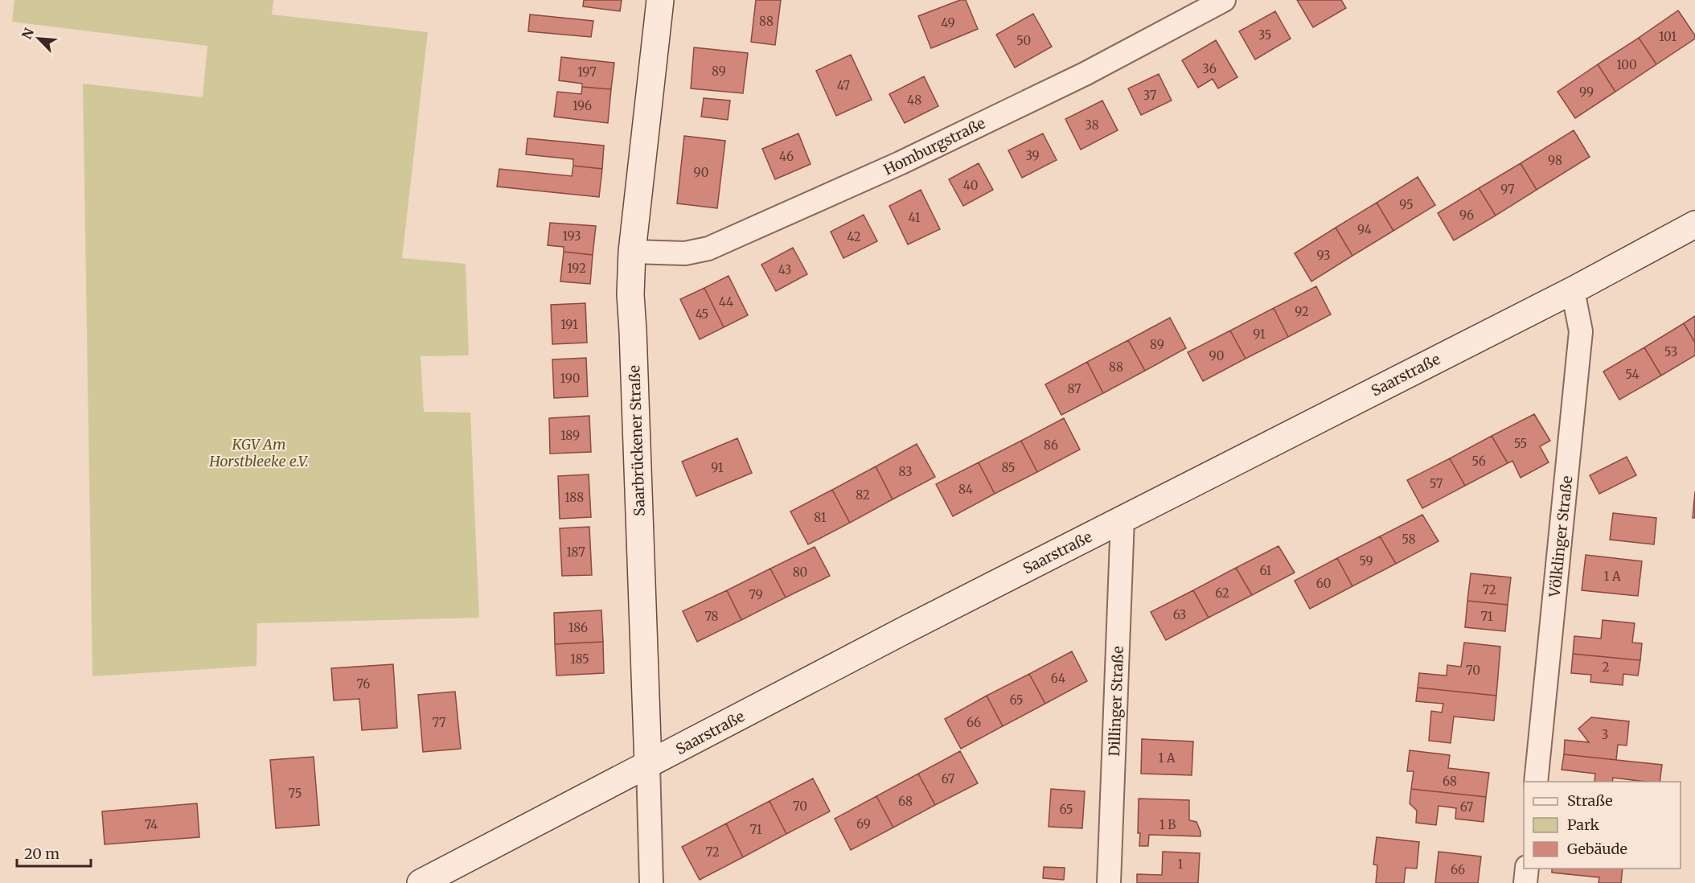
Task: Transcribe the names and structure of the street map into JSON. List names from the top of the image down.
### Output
{
  "streets": {
    "street": [
      "Homburgstraße",
      "Saarstraße",
      "Saarbrückener Straße",
      "Völklinger Straße",
      "Dillinger Straße"
    ]
  },
  "crossings": [
    ["Homburgstraße", "Saarbrückener Straße"],
    ["Saarstraße", "Saarbrückener Straße"],
    ["Saarstraße", "Völklinger Straße"],
    ["Saarstraße", "Dillinger Straße"]
  ],
  "parks": ["KGV Am Horstbleeke e.V."],
  "house_numbers": [
    "88",
    "49",
    "35",
    "101",
    "50",
    "100",
    "36",
    "89",
    "197",
    "47",
    "99",
    "37",
    "48",
    "196",
    "38",
    "39",
    "46",
    "98",
    "90",
    "40",
    "97",
    "95",
    "96",
    "41",
    "94",
    "193",
    "42",
    "93",
    "192",
    "43",
    "44",
    "92",
    "45",
    "191",
    "91",
    "89",
    "53",
    "90",
    "88",
    "54",
    "190",
    "87",
    "189",
    "55",
    "86",
    "56",
    "91",
    "85",
    "83",
    "57",
    "84",
    "82",
    "188",
    "81",
    "58",
    "187",
    "59",
    "61",
    "80",
    "1 A",
    "60",
    "72",
    "62",
    "79",
    "63",
    "78",
    "71",
    "186",
    "185",
    "2",
    "70",
    "64",
    "76",
    "65",
    "77",
    "66",
    "3",
    "1 A",
    "67",
    "68",
    "75",
    "68",
    "70",
    "67",
    "65",
    "69",
    "74",
    "1 B",
    "71",
    "72",
    "1",
    "66"
  ],
  "legend": ["Straße", "Park", "Gebäude"],
  "scale_bar": "20 m",
  "north": "top left"
}
